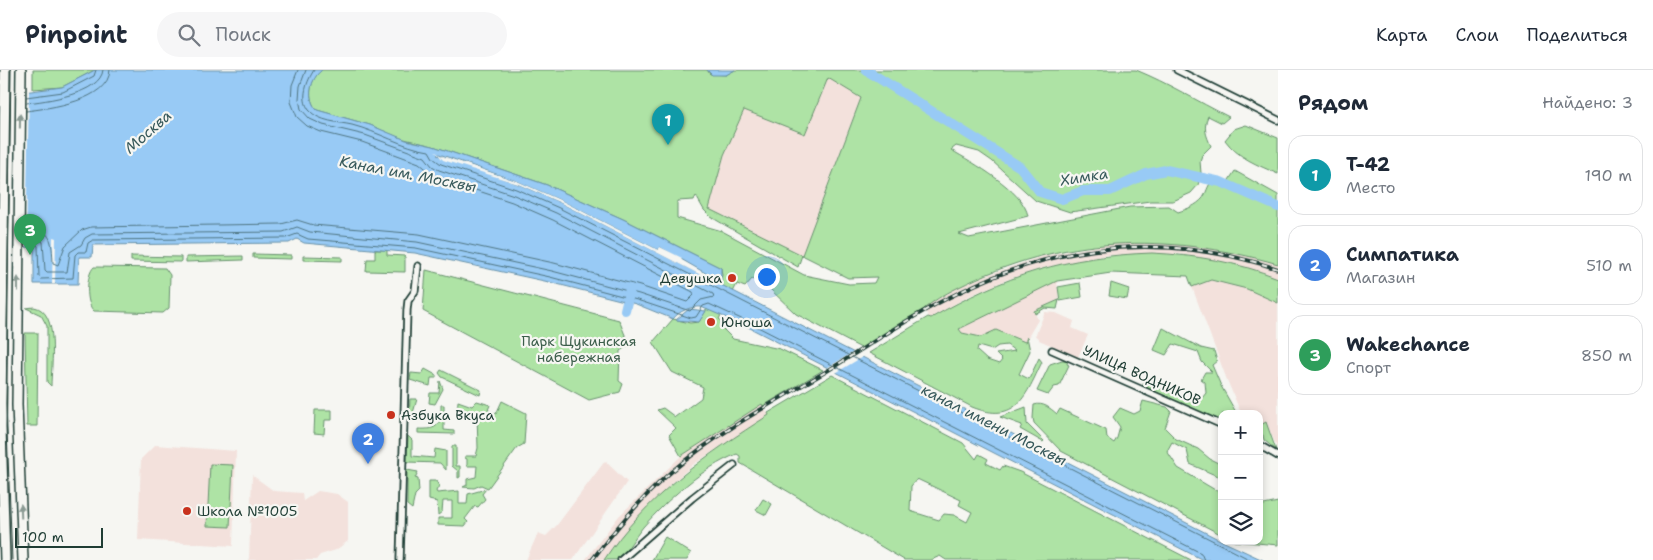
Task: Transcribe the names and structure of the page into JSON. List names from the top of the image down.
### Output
{
  "streets": {
    "street": ["УЛИЦА ВОДНИКОВ"]
  },
  "water": [
    "Москва",
    "Канал им. Москвы",
    "Химка",
    "канал имени Москвы"
  ],
  "parks": ["Парк Щукинская набережная"],
  "places": [
    "Девушка",
    "Юноша",
    "Азбука Вкуса",
    "Школа №1005"
  ],
  "scale_bar": "100 m",
  "page": {
    "header": "Pinpoint",
    "search": "Поиск",
    "nav": ["Карта", "Слои", "Поделиться"],
    "heading": ["Рядом", "Найдено: 3"],
    "pins": ["1", "3", "2"],
    "list": [
      {
        "mark": "1",
        "name": "Т-42",
        "note": "Место",
        "value": "190 m"
      },
      {
        "mark": "2",
        "name": "Симпатика",
        "note": "Магазин",
        "value": "510 m"
      },
      {
        "mark": "3",
        "name": "Wakechance",
        "note": "Спорт",
        "value": "850 m"
      }
    ],
    "map_buttons": ["+", "−"],
    "scale": "100 m"
  }
}
